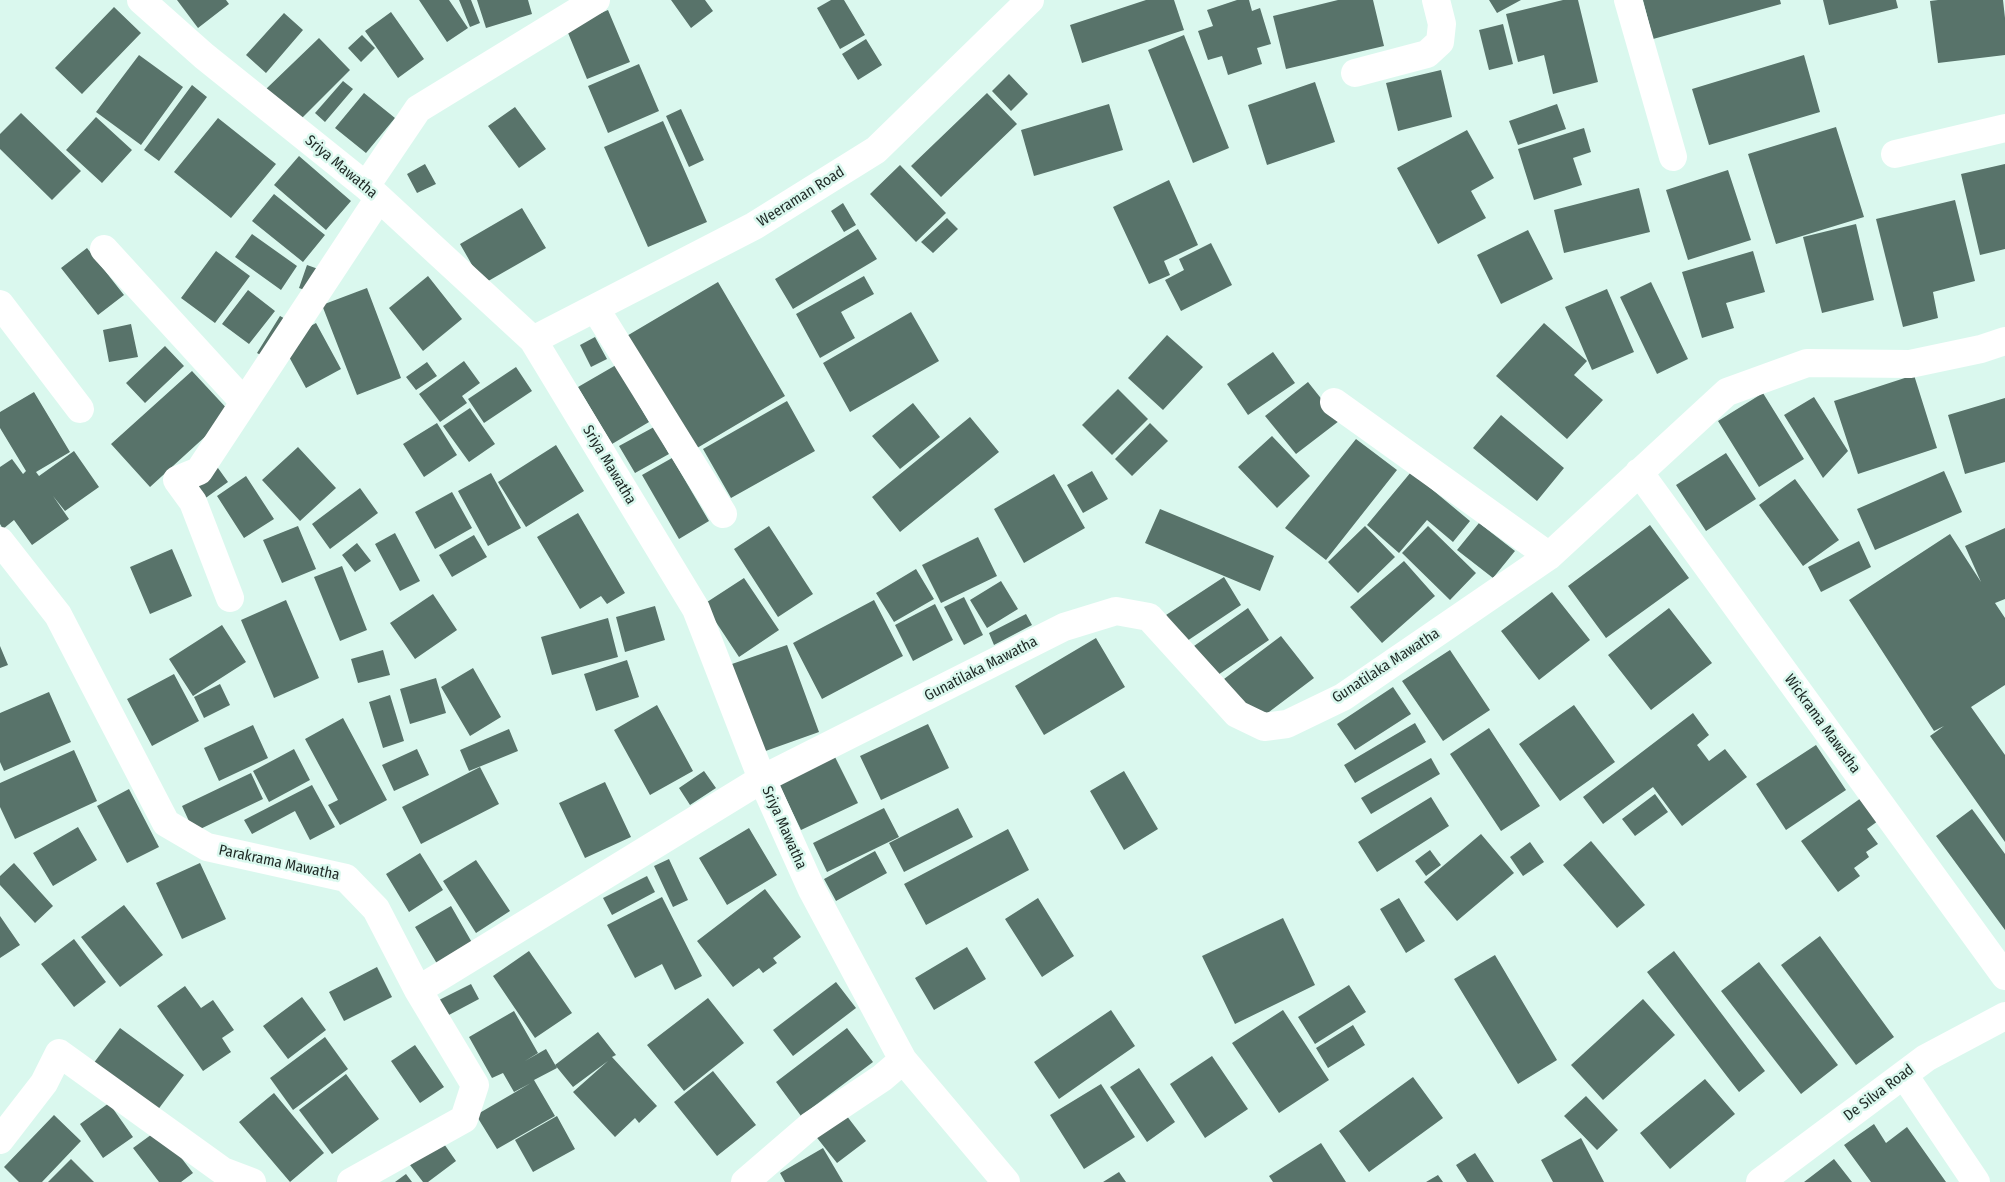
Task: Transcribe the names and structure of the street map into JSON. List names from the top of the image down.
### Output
{
  "streets": {
    "street": [
      "Sriya Mawatha",
      "Weeraman Road",
      "Gunatilaka Mawatha",
      "Wickrama Mawatha",
      "Parakrama Mawatha",
      "De Silva Road"
    ]
  },
  "crossings": [
    ["Sriya Mawatha", "Weeraman Road"],
    ["Sriya Mawatha", "Gunatilaka Mawatha"],
    ["Gunatilaka Mawatha", "Wickrama Mawatha"],
    ["Gunatilaka Mawatha", "Parakrama Mawatha"]
  ]
}
